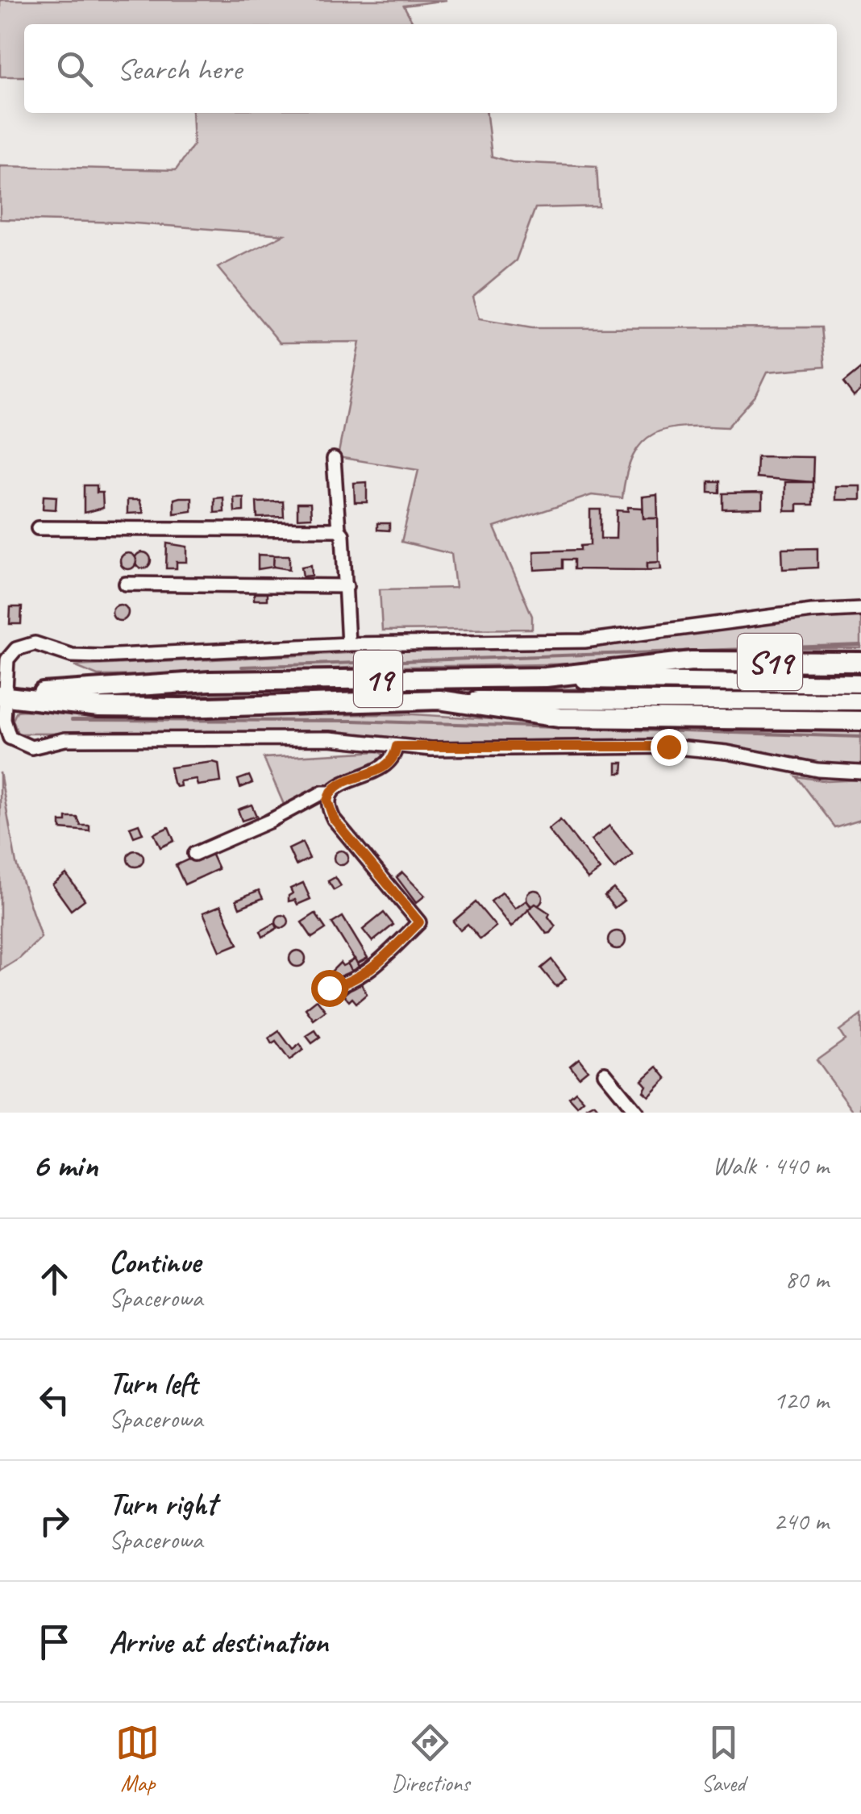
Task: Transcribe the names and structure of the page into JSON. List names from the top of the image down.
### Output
{
  "streets": {
    "highway": ["S19", "19"]
  },
  "crossings": [
    ["S19", "19"]
  ],
  "page": {
    "search": "Search here",
    "heading": ["6 min", "Walk · 440 m"],
    "list": [
      ["Continue", "Spacerowa", "80 m"],
      ["Turn left", "Spacerowa", "120 m"],
      ["Turn right", "Spacerowa", "240 m"],
      "Arrive at destination"
    ],
    "nav": ["Map", "Directions", "Saved"]
  }
}
